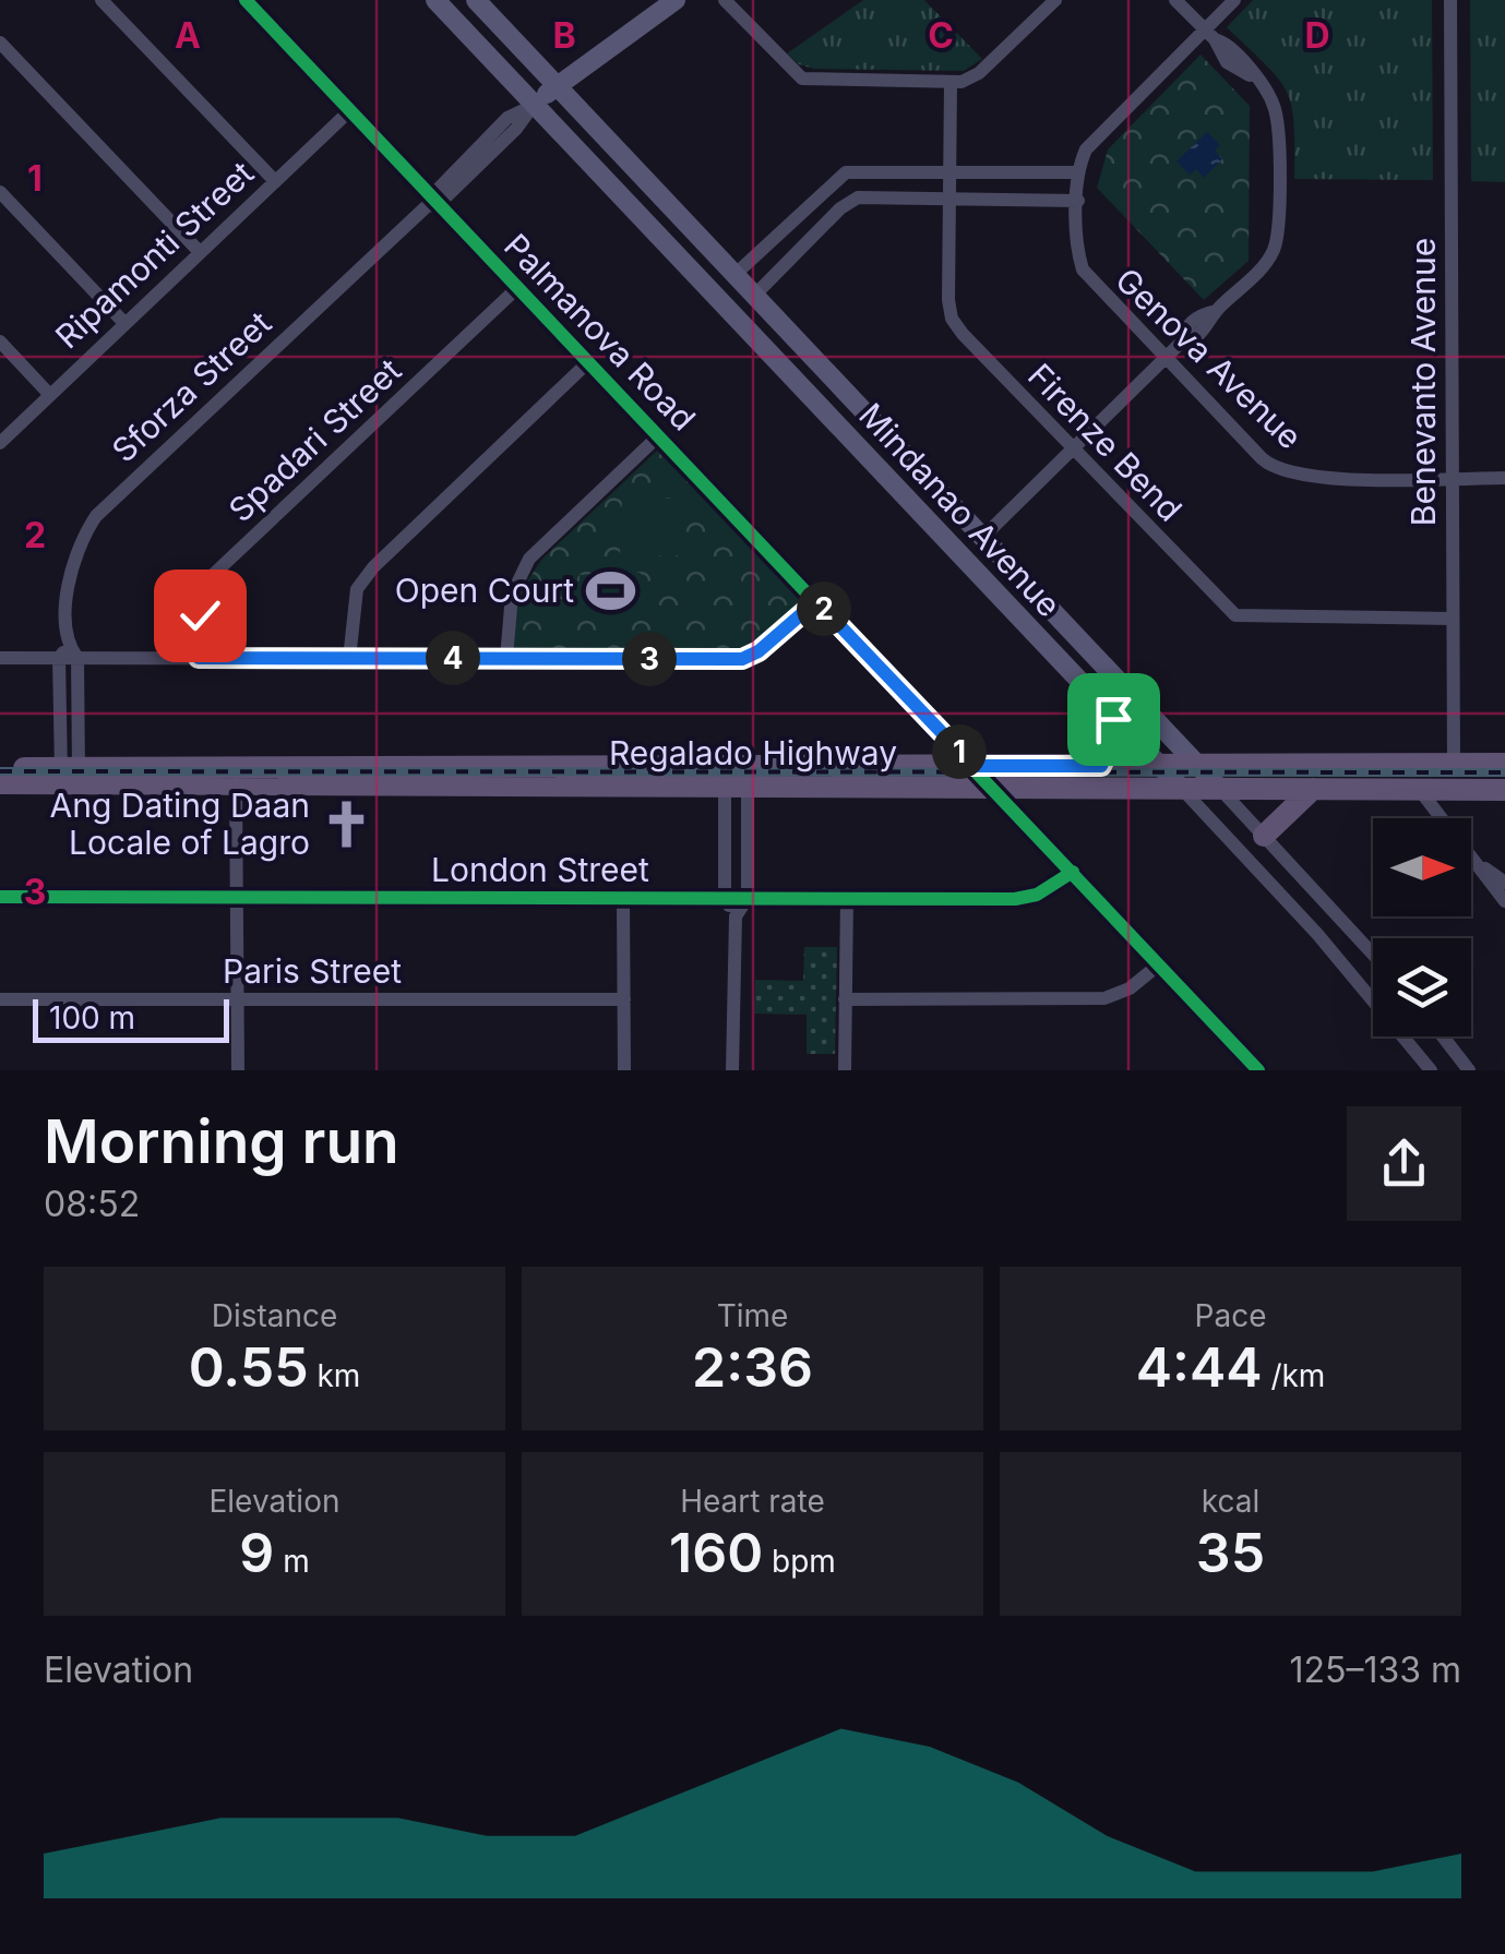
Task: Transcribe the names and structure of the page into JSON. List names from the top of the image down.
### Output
{
  "streets": {
    "main road": ["Mindanao Avenue", "Regalado Highway"],
    "street": [
      "Ripamonti Street",
      "Palmanova Road",
      "Genova Avenue",
      "Benevanto Avenue",
      "Sforza Street",
      "Spadari Street",
      "Firenze Bend",
      "London Street",
      "Paris Street"
    ]
  },
  "crossings": [
    ["Ripamonti Street", "Palmanova Road"],
    ["Palmanova Road", "Sforza Street"],
    ["Palmanova Road", "Spadari Street"],
    ["Palmanova Road", "Regalado Highway"],
    ["Palmanova Road", "London Street"],
    ["Genova Avenue", "Benevanto Avenue"],
    ["Benevanto Avenue", "Firenze Bend"],
    ["Benevanto Avenue", "Regalado Highway"],
    ["Sforza Street", "Mindanao Avenue"],
    ["Sforza Street", "Regalado Highway"],
    ["Mindanao Avenue", "Regalado Highway"]
  ],
  "places": {
    "sports": ["Open Court"],
    "church": ["Ang Dating Daan Locale of Lagro"]
  },
  "scale_bar": "100 m",
  "north": "right",
  "page": {
    "pins": [
      "2",
      "4",
      "3",
      "1"
    ],
    "scale": "100 m",
    "heading": ["Morning run", "08:52"],
    "stats": [
      ["Distance", "0.55 km"],
      ["Time", "2:36"],
      ["Pace", "4:44 /km"],
      ["Elevation", "9 m"],
      ["Heart rate", "160 bpm"],
      ["kcal", "35"]
    ],
    "chart": ["Elevation", "125–133 m"]
  },
  "grid": {
    "columns": [
      "A",
      "B",
      "C",
      "D"
    ],
    "rows": ["1", "2", "3"]
  }
}
